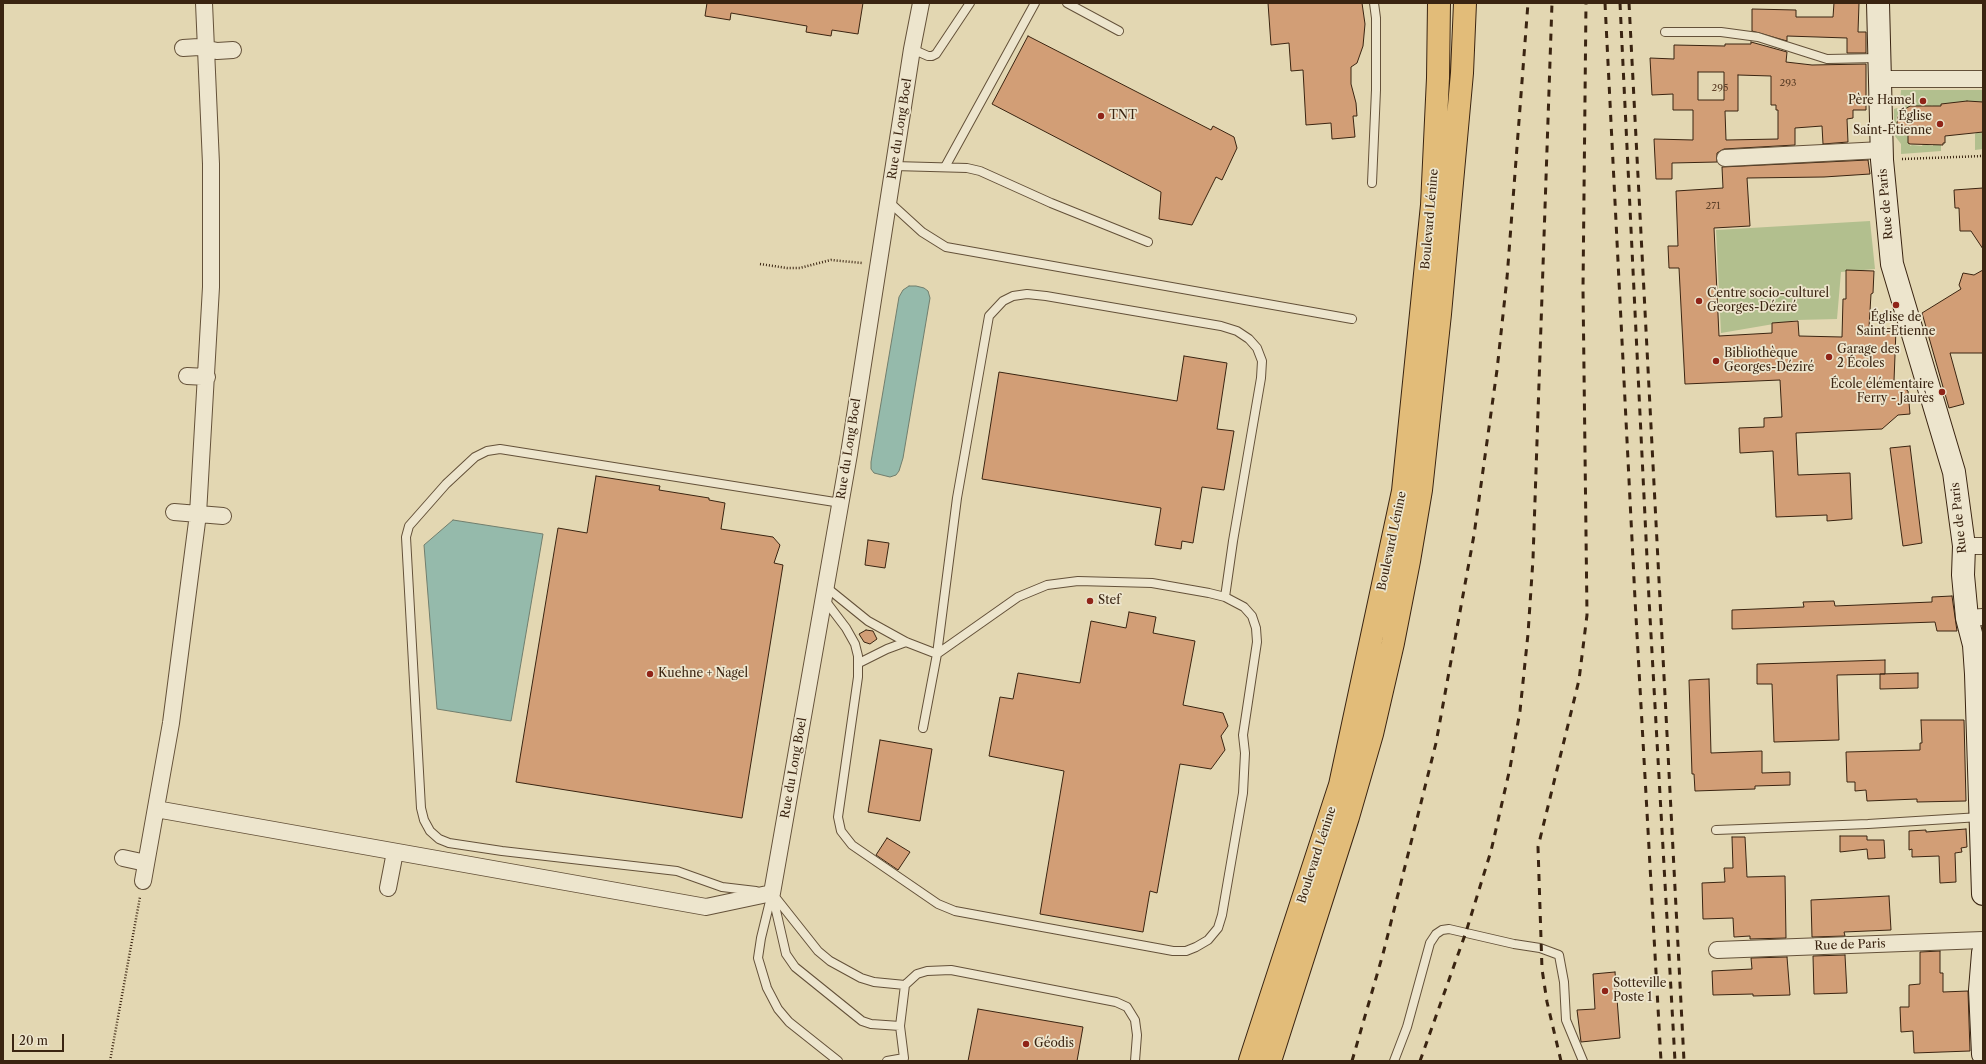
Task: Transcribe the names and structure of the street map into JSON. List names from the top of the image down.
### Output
{
  "streets": {
    "main road": ["Boulevard Lénine"],
    "street": ["Rue du Long Boel", "Rue de Paris"]
  },
  "places": [
    "Père Hamel",
    "TNT",
    "Église Saint-Étienne",
    "Centre socio-culturel Georges-Déziré",
    "Église de Saint-Etienne",
    "Garage des 2 Écoles",
    "Bibliothèque Georges-Déziré",
    "École élémentaire Ferry - Jaurès",
    "Stef",
    "Kuehne + Nagel",
    "Sotteville Poste 1",
    "Géodis"
  ],
  "house_numbers": ["293", "295", "271"],
  "scale_bar": "20 m"
}
